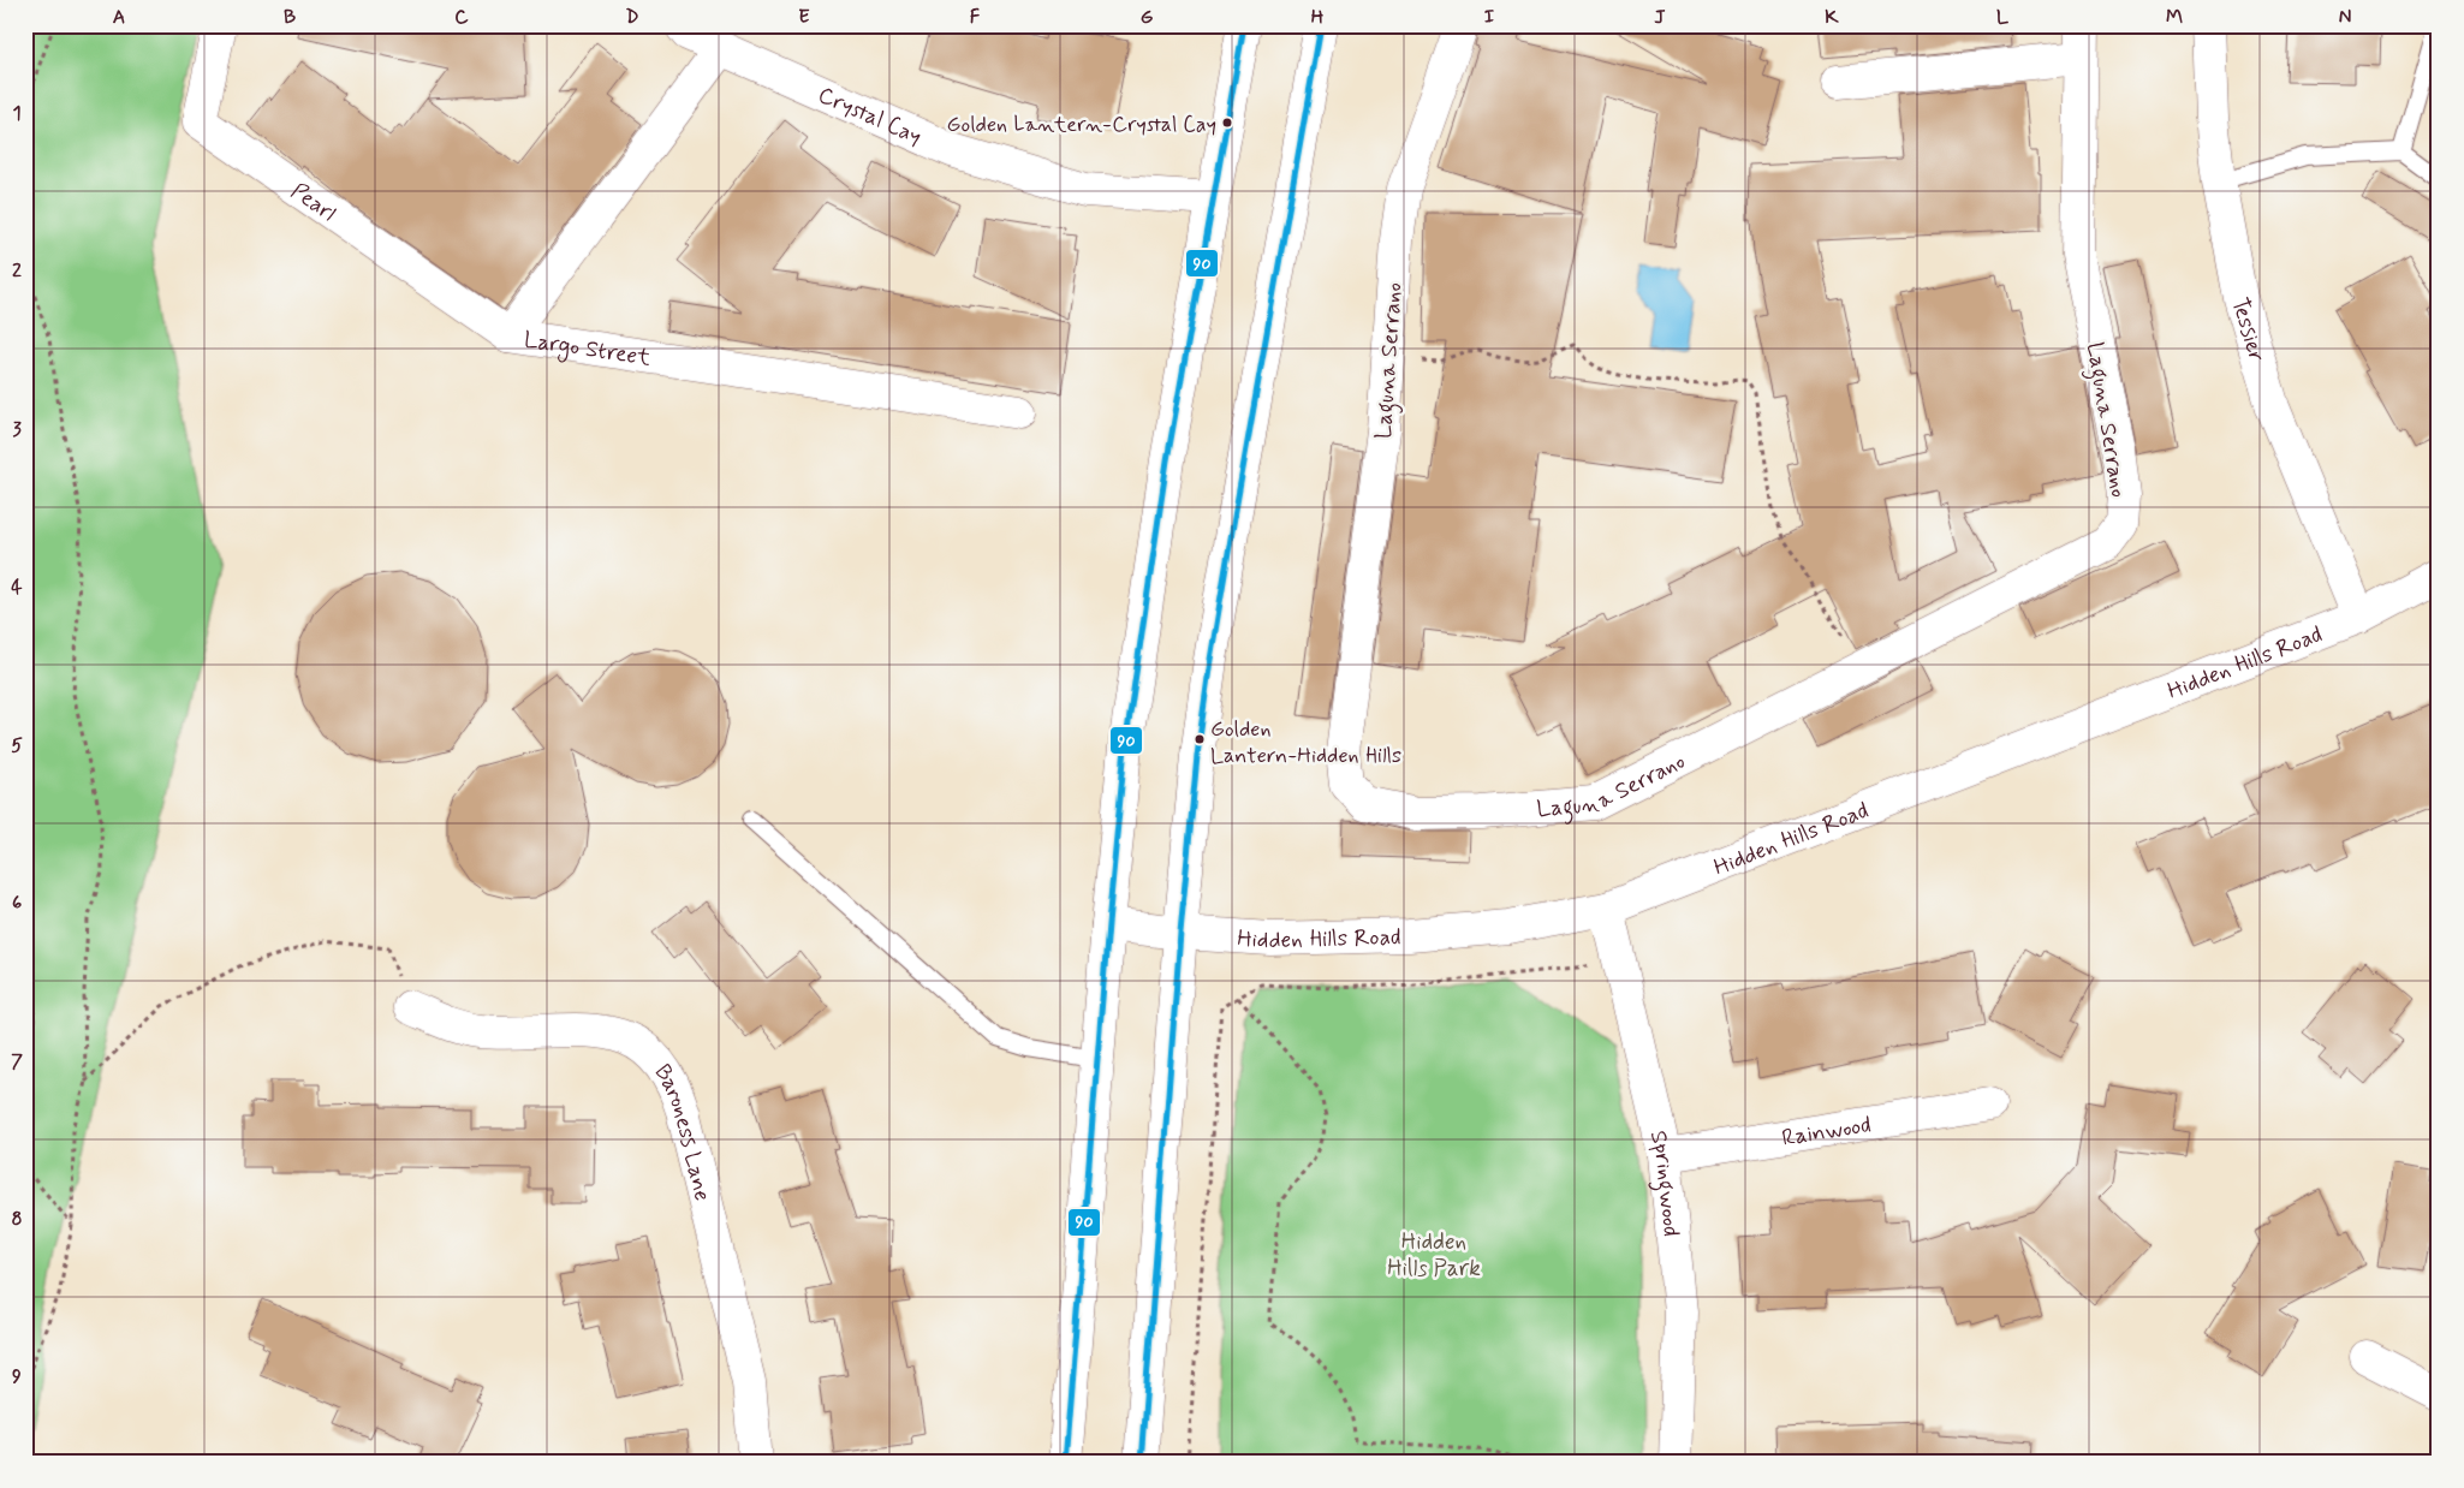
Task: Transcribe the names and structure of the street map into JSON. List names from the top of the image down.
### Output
{
  "streets": {
    "street": [
      "Crystal Cay",
      "Pearl",
      "Tessier",
      "Largo Street",
      "Laguna Serrano",
      "Hidden Hills Road",
      "Rainwood",
      "Baroness Lane",
      "Springwood"
    ]
  },
  "crossings": [
    ["Crystal Cay", "Largo Street"],
    ["Pearl", "Largo Street"],
    ["Tessier", "Hidden Hills Road"],
    ["Hidden Hills Road", "Springwood"],
    ["Rainwood", "Springwood"]
  ],
  "parks": ["Hidden Hills Park"],
  "places": ["Golden Lantern-Crystal Cay", "Golden Lantern-Hidden Hills"],
  "lines": ["transit line 90"],
  "grid": {
    "columns": [
      "A",
      "B",
      "C",
      "D",
      "E",
      "F",
      "G",
      "H",
      "I",
      "J",
      "K",
      "L",
      "M",
      "N"
    ],
    "rows": [
      "1",
      "2",
      "3",
      "4",
      "5",
      "6",
      "7",
      "8",
      "9"
    ]
  }
}
